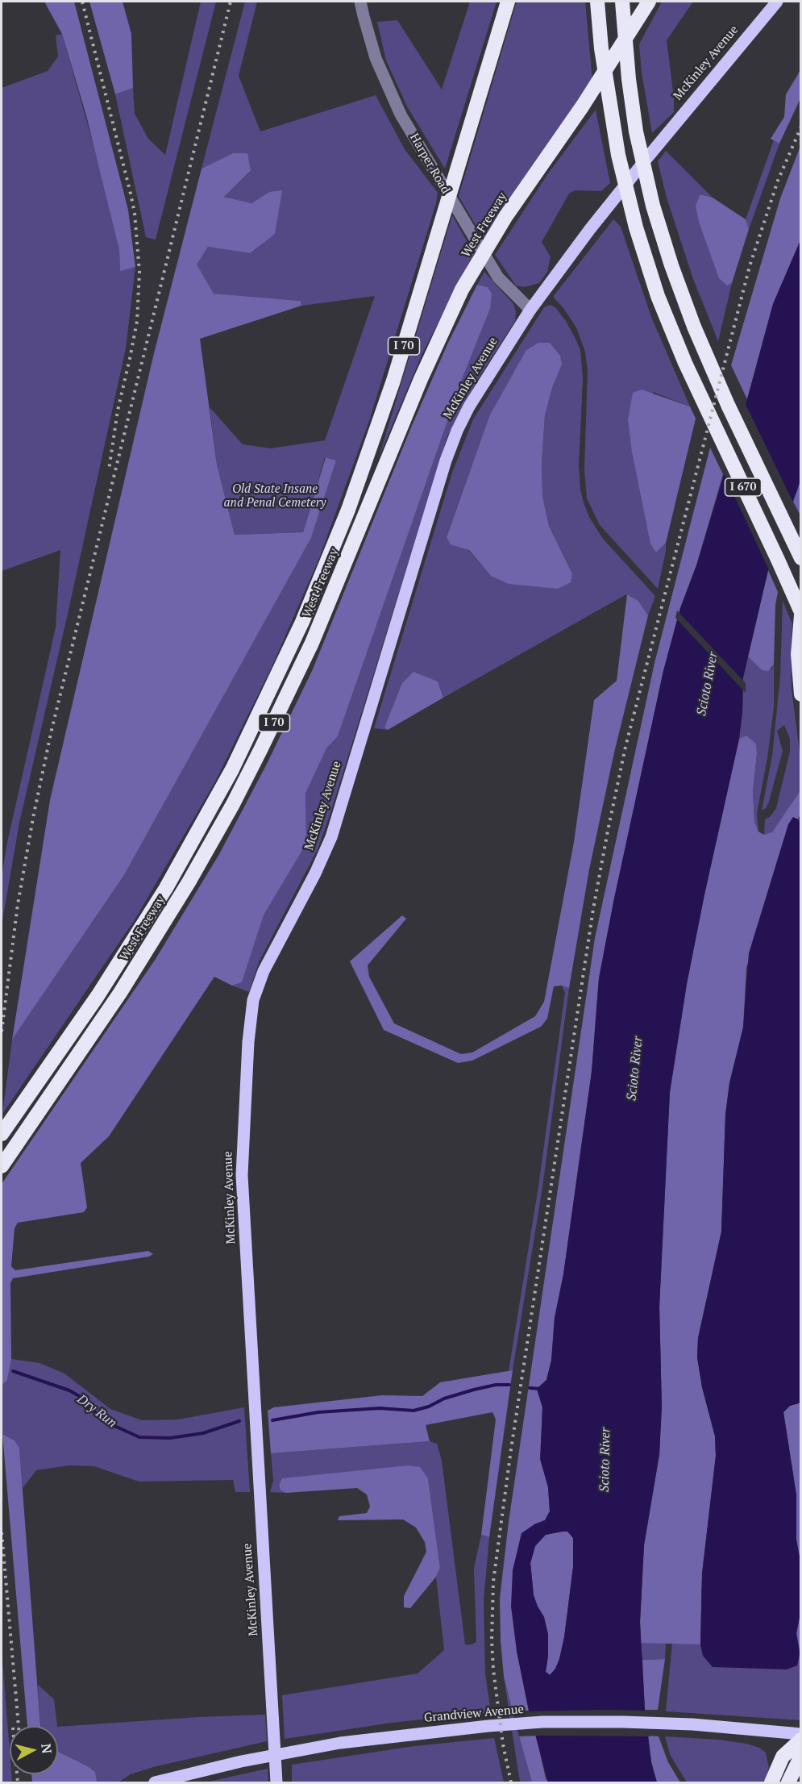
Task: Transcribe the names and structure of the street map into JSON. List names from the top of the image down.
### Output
{
  "streets": {
    "highway": ["West Freeway", "I 70", "I 670"],
    "main road": ["McKinley Avenue", "Grandview Avenue"],
    "street": ["Harper Road"]
  },
  "crossings": [
    ["McKinley Avenue", "Harper Road"]
  ],
  "water": ["Scioto River", "Dry Run"],
  "parks": ["Old State Insane and Penal Cemetery"],
  "north": "right"
}
